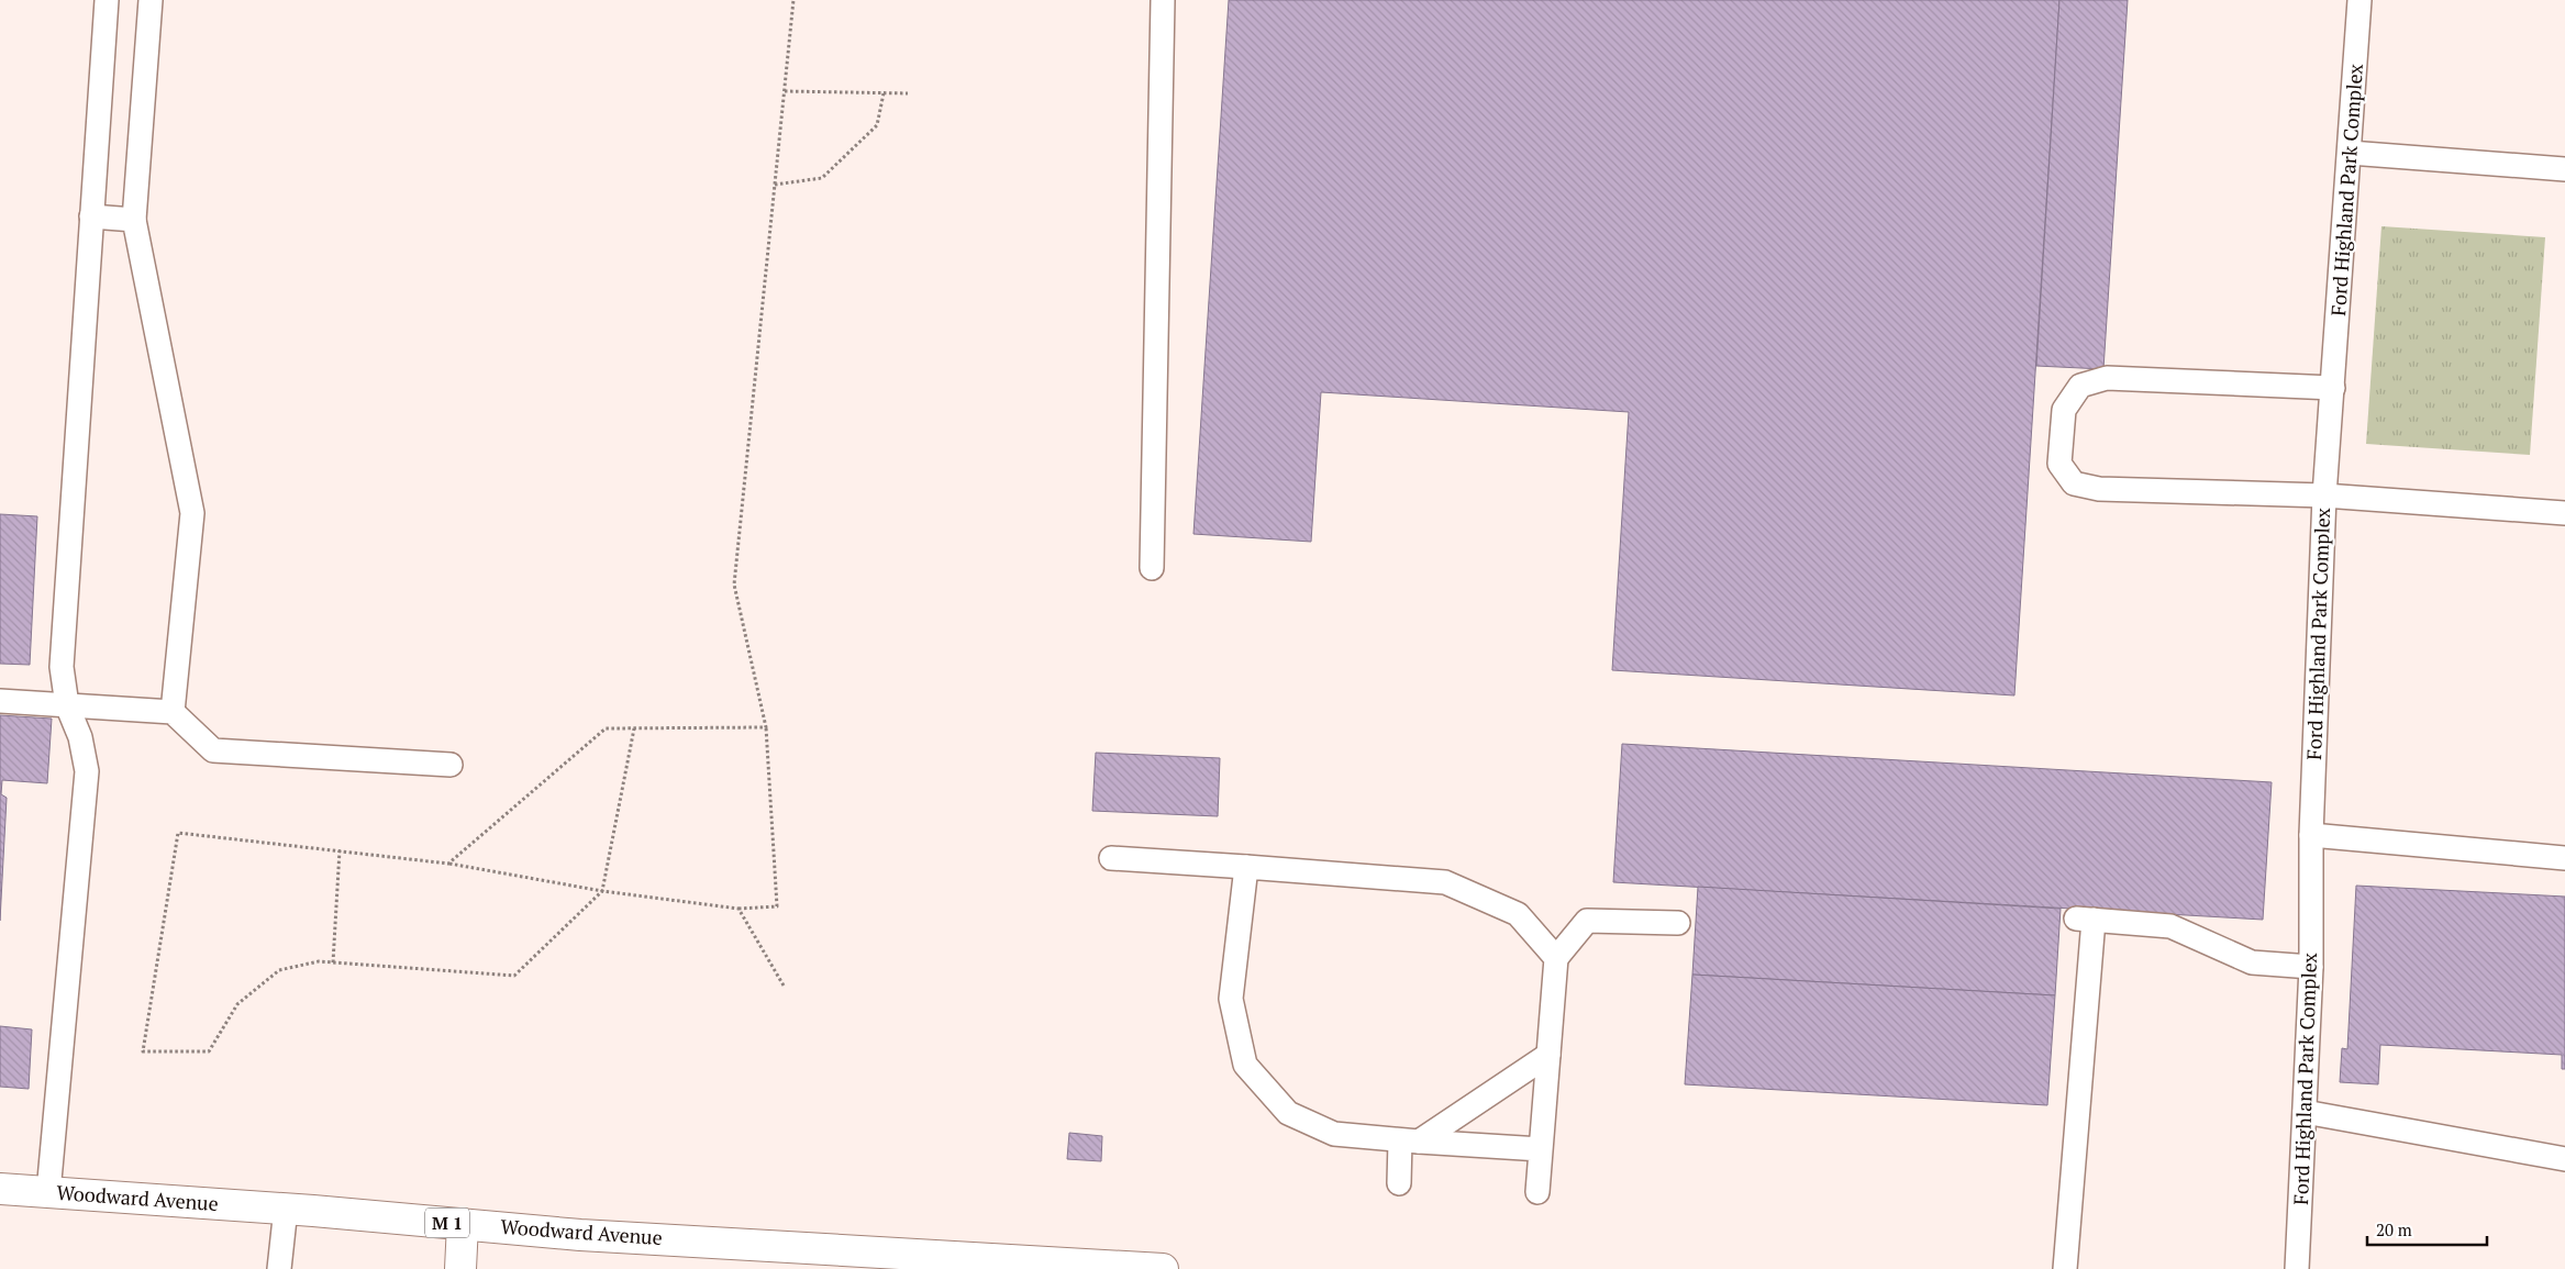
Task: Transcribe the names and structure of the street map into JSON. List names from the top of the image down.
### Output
{
  "streets": {
    "main road": ["Woodward Avenue", "M 1"],
    "lane": ["Ford Highland Park Complex"]
  },
  "scale_bar": "20 m"
}
